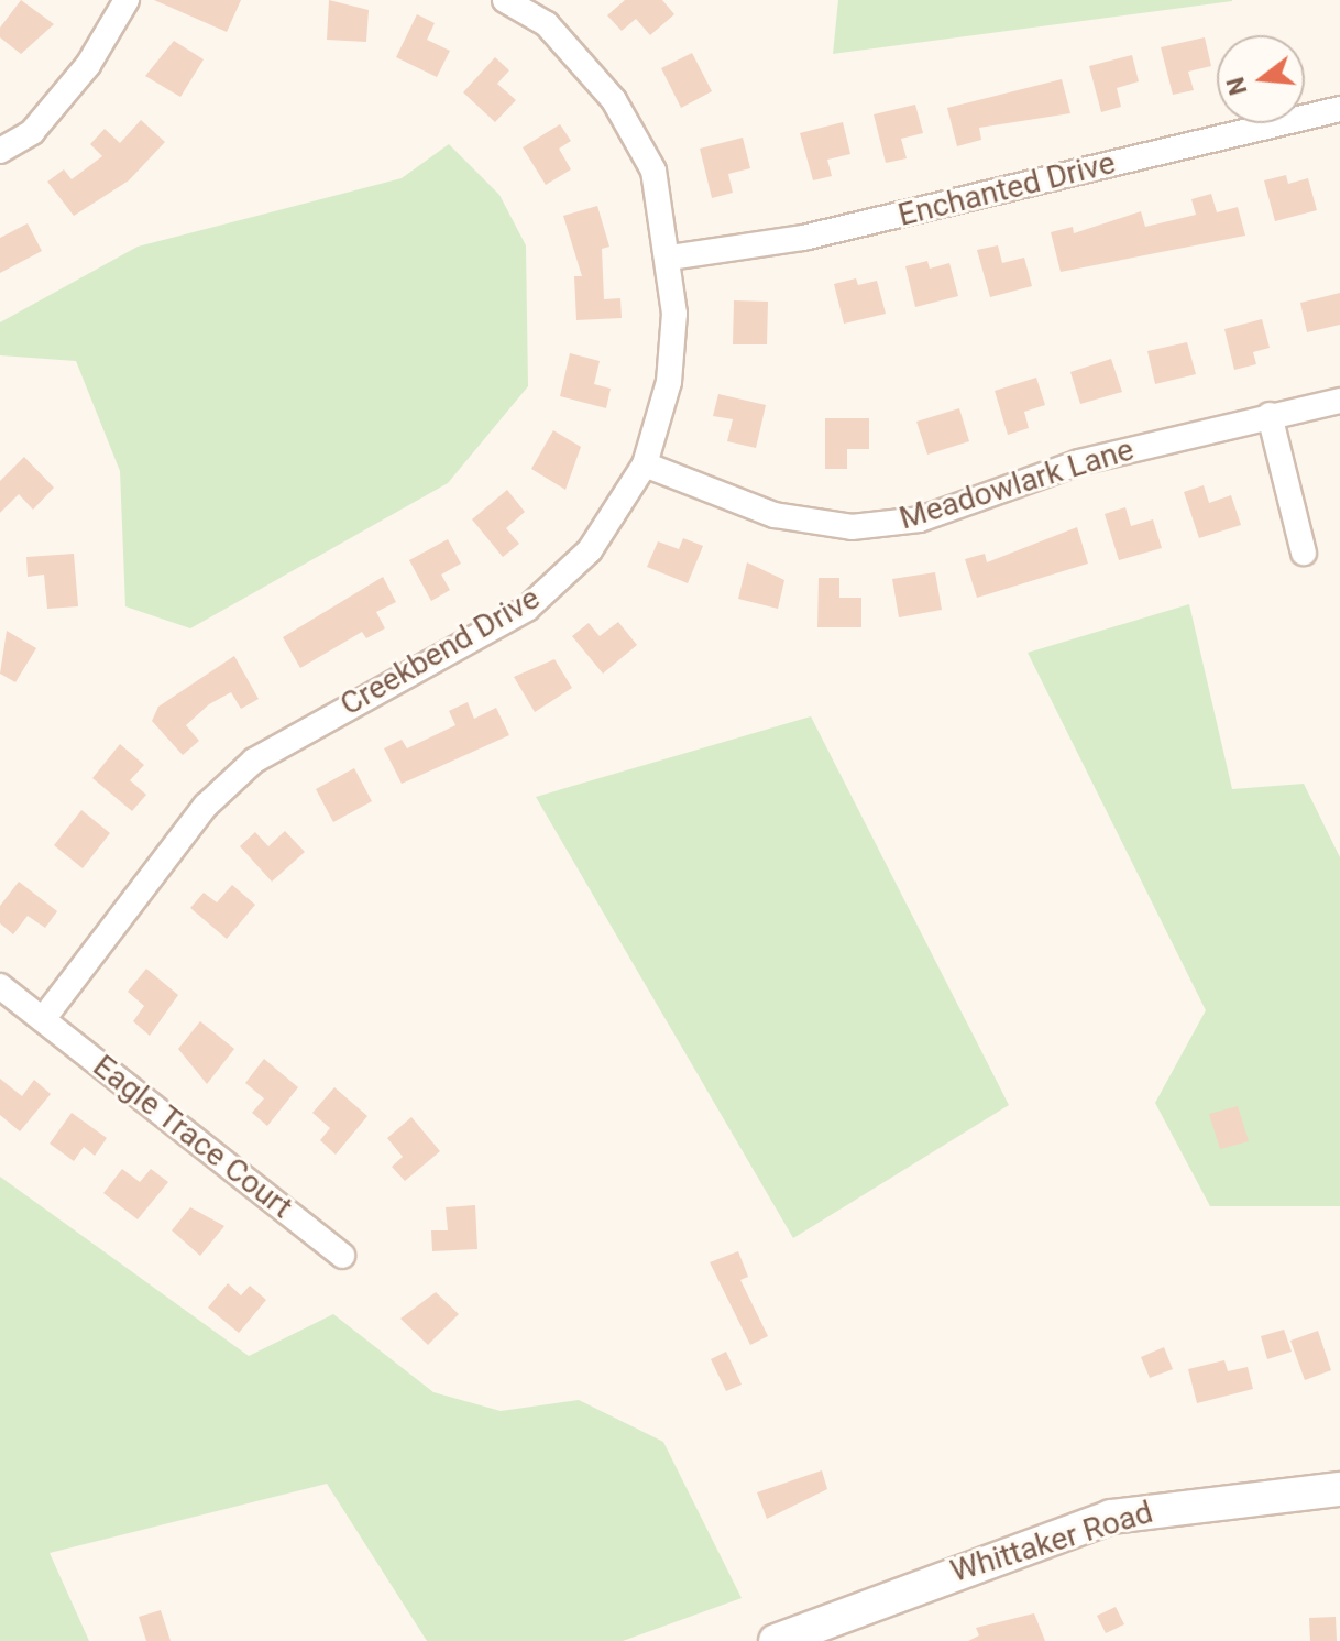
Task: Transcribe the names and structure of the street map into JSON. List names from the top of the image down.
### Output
{
  "streets": {
    "main road": ["Whittaker Road"],
    "street": [
      "Enchanted Drive",
      "Meadowlark Lane",
      "Creekbend Drive",
      "Eagle Trace Court"
    ]
  },
  "crossings": [
    ["Enchanted Drive", "Creekbend Drive"],
    ["Meadowlark Lane", "Creekbend Drive"],
    ["Creekbend Drive", "Eagle Trace Court"]
  ],
  "north": "left"
}
